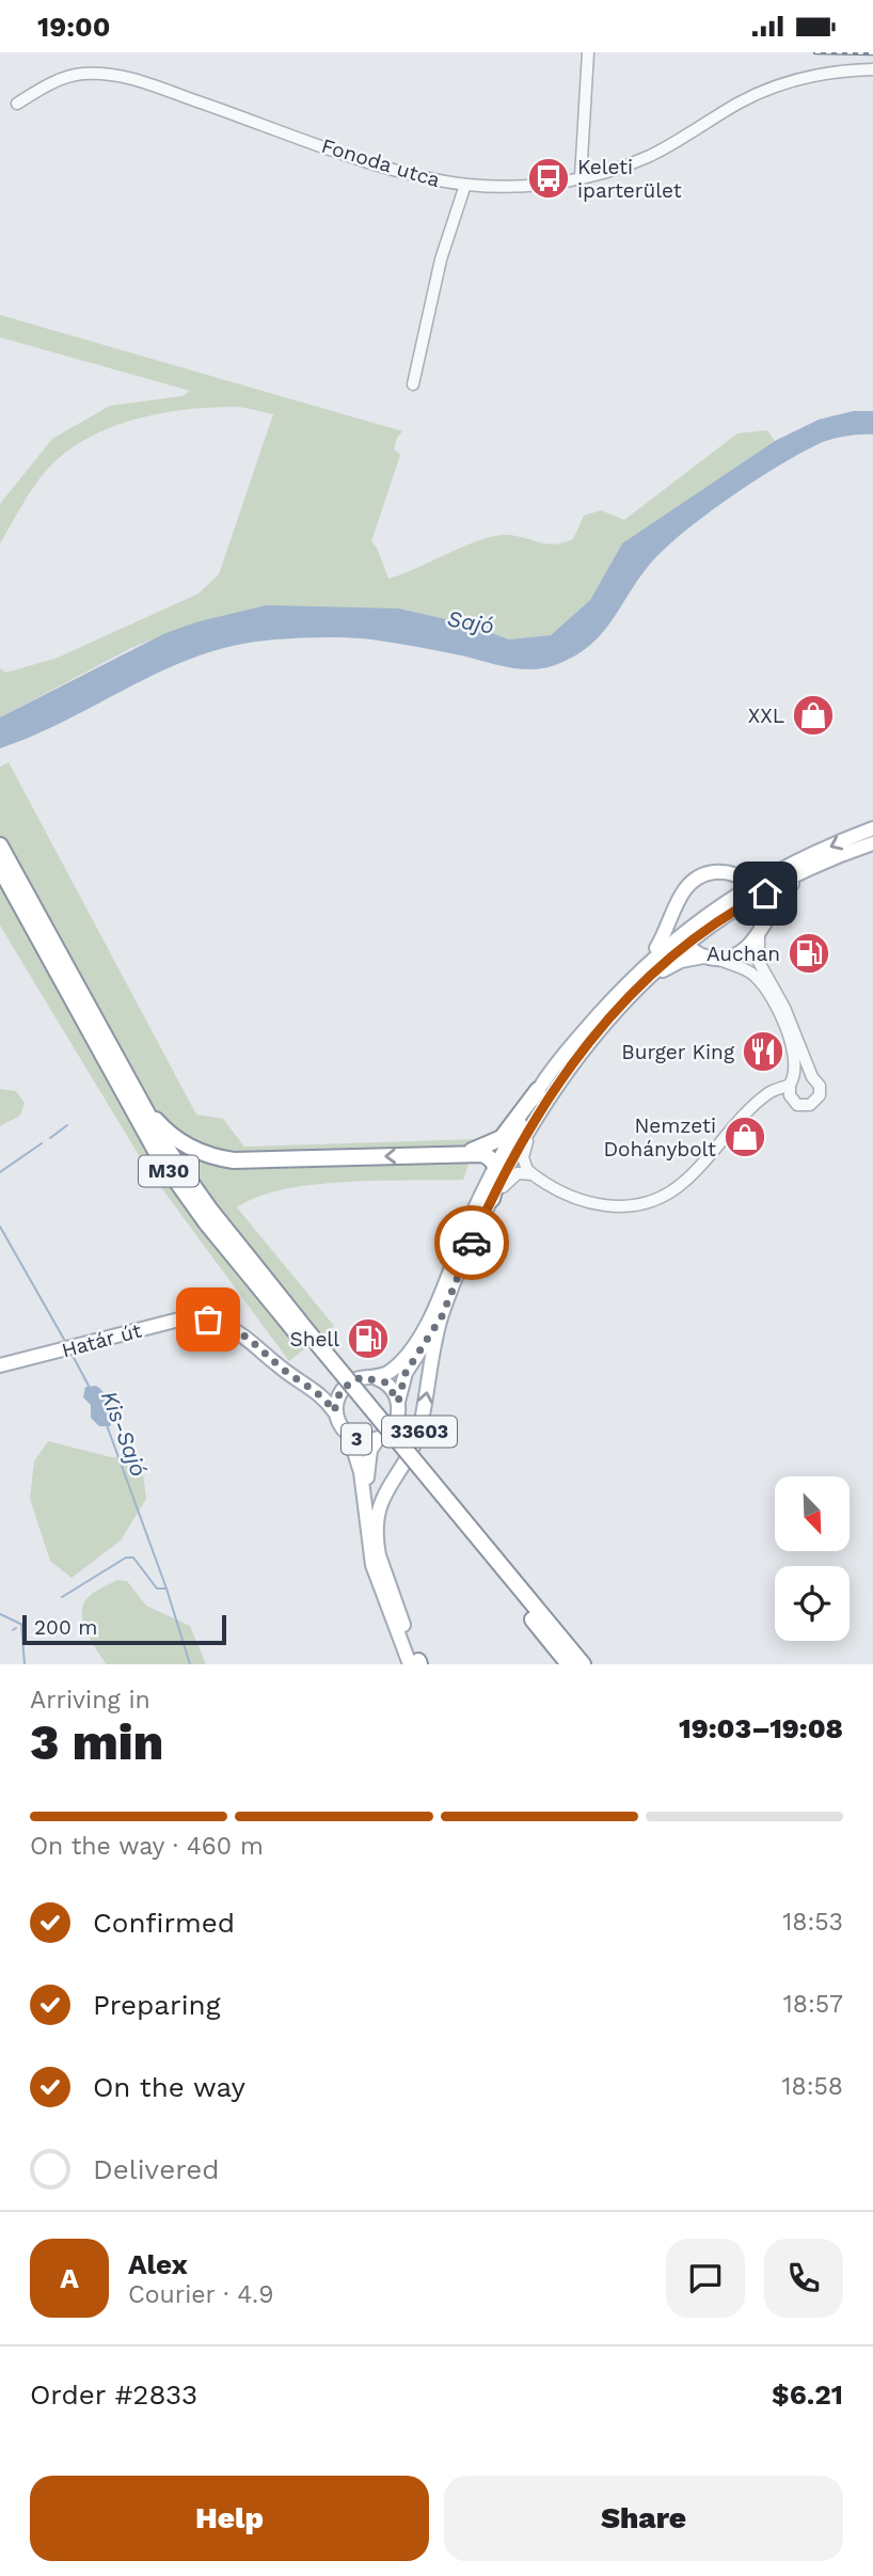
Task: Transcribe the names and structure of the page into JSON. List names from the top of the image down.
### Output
{
  "streets": {
    "highway": ["M30"],
    "main road": ["Határ út", "33603", "3"],
    "street": ["Fonoda utca"]
  },
  "crossings": [
    ["Határ út", "3"],
    ["33603", "3"]
  ],
  "water": ["Sajó", "Kis-Sajó"],
  "places": {
    "bus stop": ["Keleti iparterület"],
    "shop": ["XXL", "Nemzeti Dohánybolt"],
    "fuel station": ["Auchan", "Shell"],
    "restaurant": ["Burger King"]
  },
  "scale_bar": "200 m",
  "north": "bottom right",
  "page": {
    "status": "19:00",
    "scale": "200 m",
    "heading": ["3 min", "Arriving in", "19:03–19:08"],
    "panel": [
      "Alex",
      "Courier · 4.9",
      "Order #2833",
      "$6.21"
    ],
    "bar": "On the way · 460 m",
    "list": [
      ["Confirmed", "18:53"],
      ["Preparing", "18:57"],
      ["On the way", "18:58"],
      "Delivered"
    ],
    "round": "A",
    "buttons": ["Help", "Share"]
  }
}
